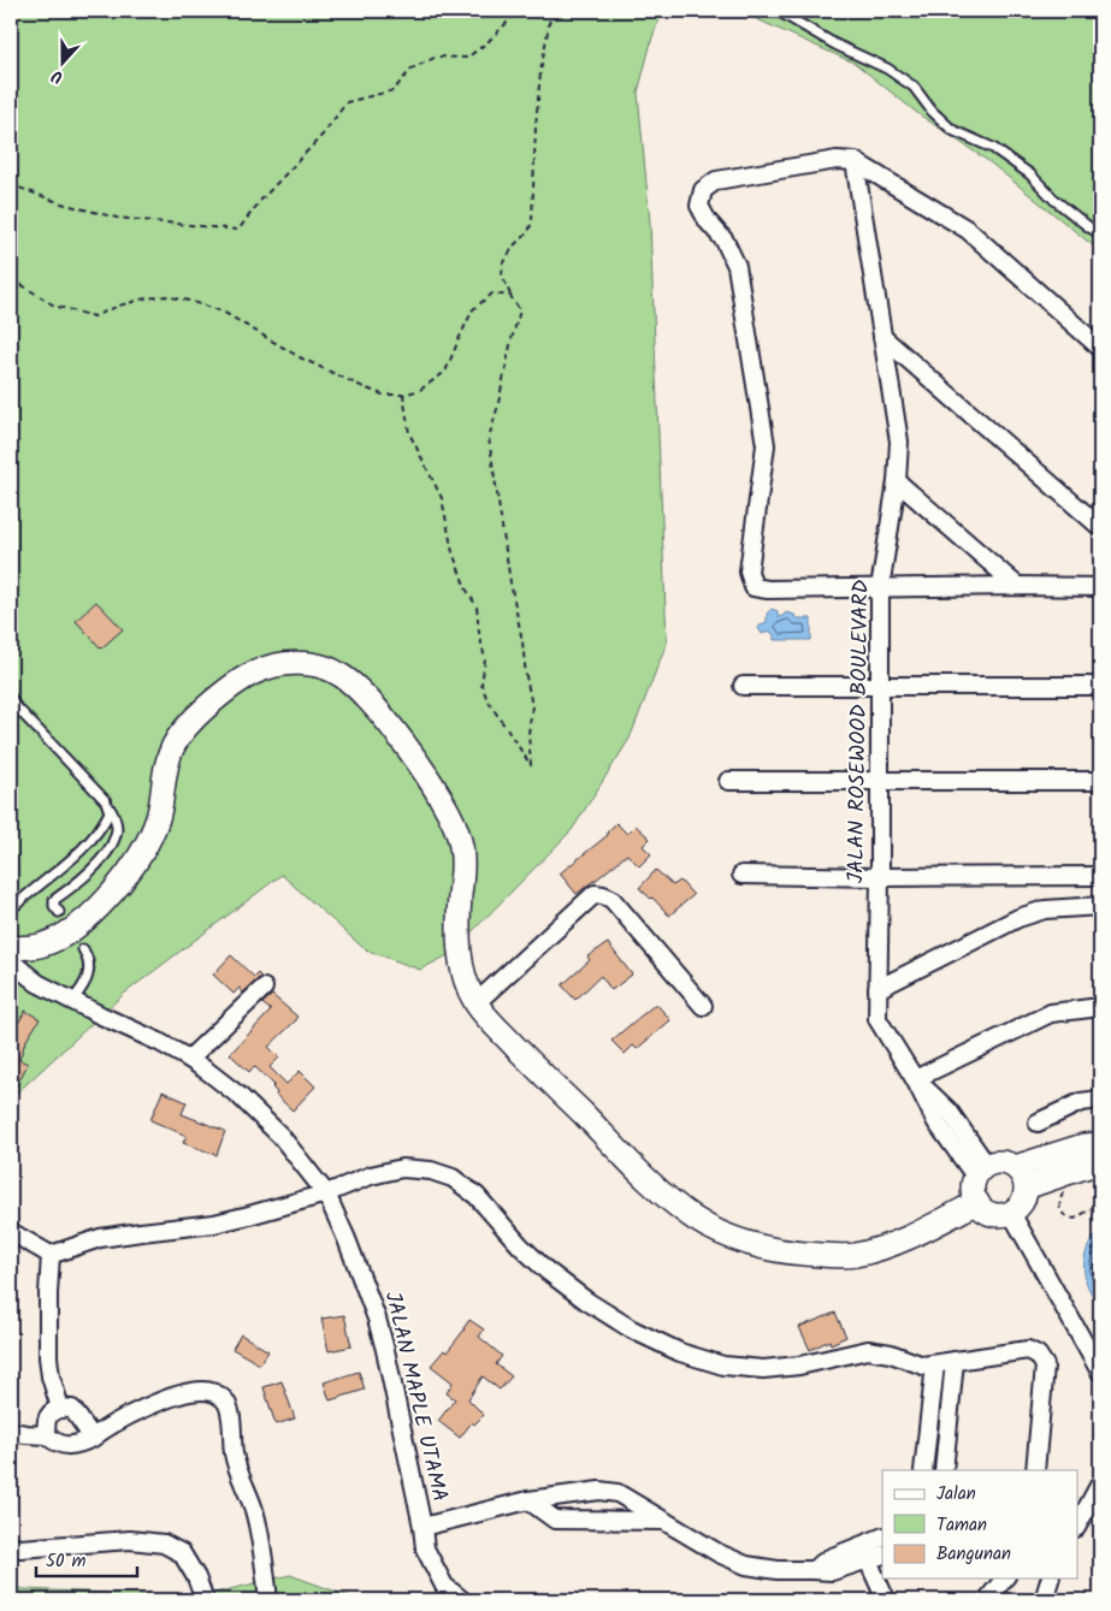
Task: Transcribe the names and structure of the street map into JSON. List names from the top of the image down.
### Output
{
  "streets": {
    "street": ["JALAN ROSEWOOD BOULEVARD", "JALAN MAPLE UTAMA"]
  },
  "legend": ["Jalan", "Taman", "Bangunan"],
  "scale_bar": "50 m",
  "north": "bottom"
}
